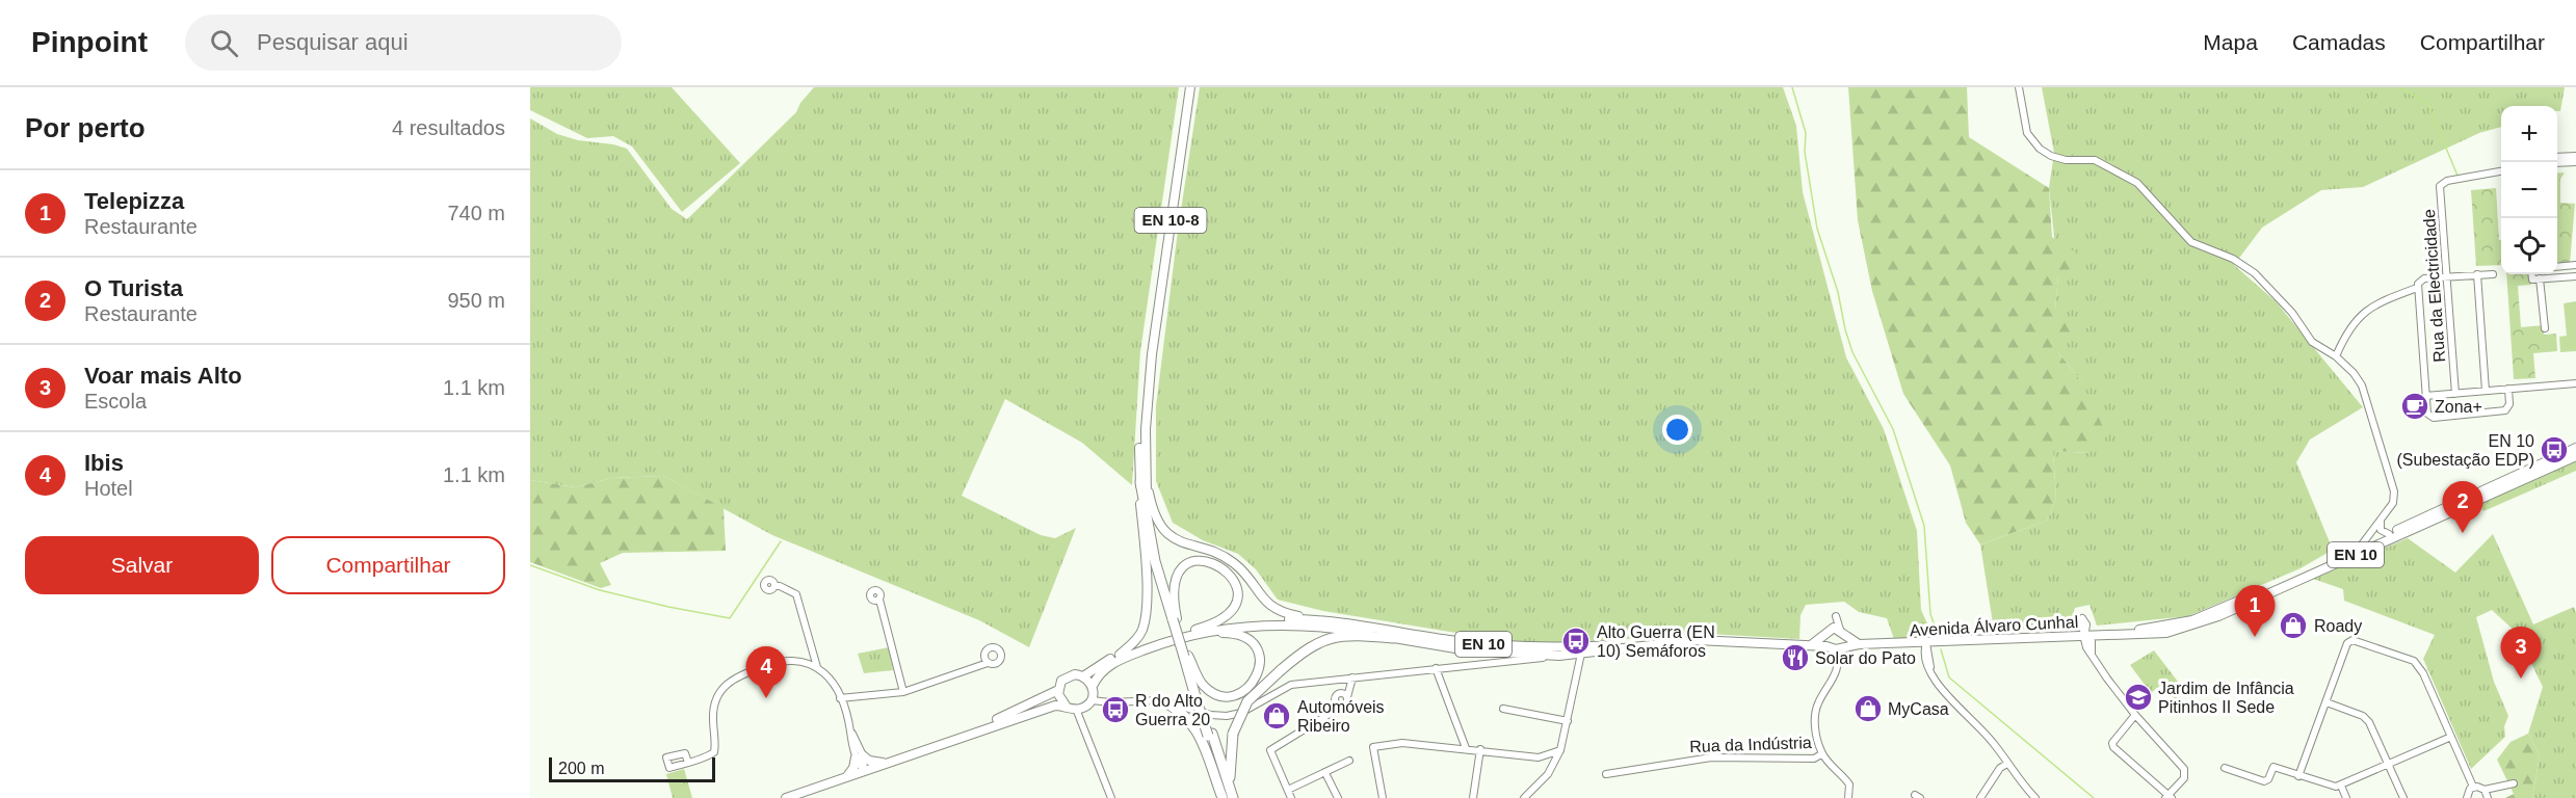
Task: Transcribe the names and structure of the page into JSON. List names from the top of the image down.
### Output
{
  "streets": {
    "highway": ["EN 10-8"],
    "main road": ["EN 10", "Avenida Álvaro Cunhal"],
    "street": ["Rua da Electricidade", "Rua da Indústria"]
  },
  "crossings": [
    ["EN 10", "Avenida Álvaro Cunhal"]
  ],
  "places": {
    "cafe": ["Zona+"],
    "bus stop": ["EN 10 (Subestação EDP)", "Alto Guerra (EN 10) Semáforos", "R do Alto Guerra 20"],
    "shop": ["Roady", "MyCasa", "Automóveis Ribeiro"],
    "restaurant": ["Solar do Pato"],
    "school or university": ["Jardim de Infância Pitinhos II Sede"]
  },
  "scale_bar": "200 m",
  "page": {
    "header": "Pinpoint",
    "search": "Pesquisar aqui",
    "nav": ["Mapa", "Camadas", "Compartilhar"],
    "heading": ["Por perto", "4 resultados"],
    "map_buttons": ["+", "−"],
    "list": [
      {
        "mark": "1",
        "name": "Telepizza",
        "note": "Restaurante",
        "value": "740 m"
      },
      {
        "mark": "2",
        "name": "O Turista",
        "note": "Restaurante",
        "value": "950 m"
      },
      {
        "mark": "3",
        "name": "Voar mais Alto",
        "note": "Escola",
        "value": "1.1 km"
      },
      {
        "mark": "4",
        "name": "Ibis",
        "note": "Hotel",
        "value": "1.1 km"
      }
    ],
    "pins": [
      "2",
      "1",
      "3",
      "4"
    ],
    "buttons": ["Salvar", "Compartilhar"],
    "scale": "200 m"
  }
}
